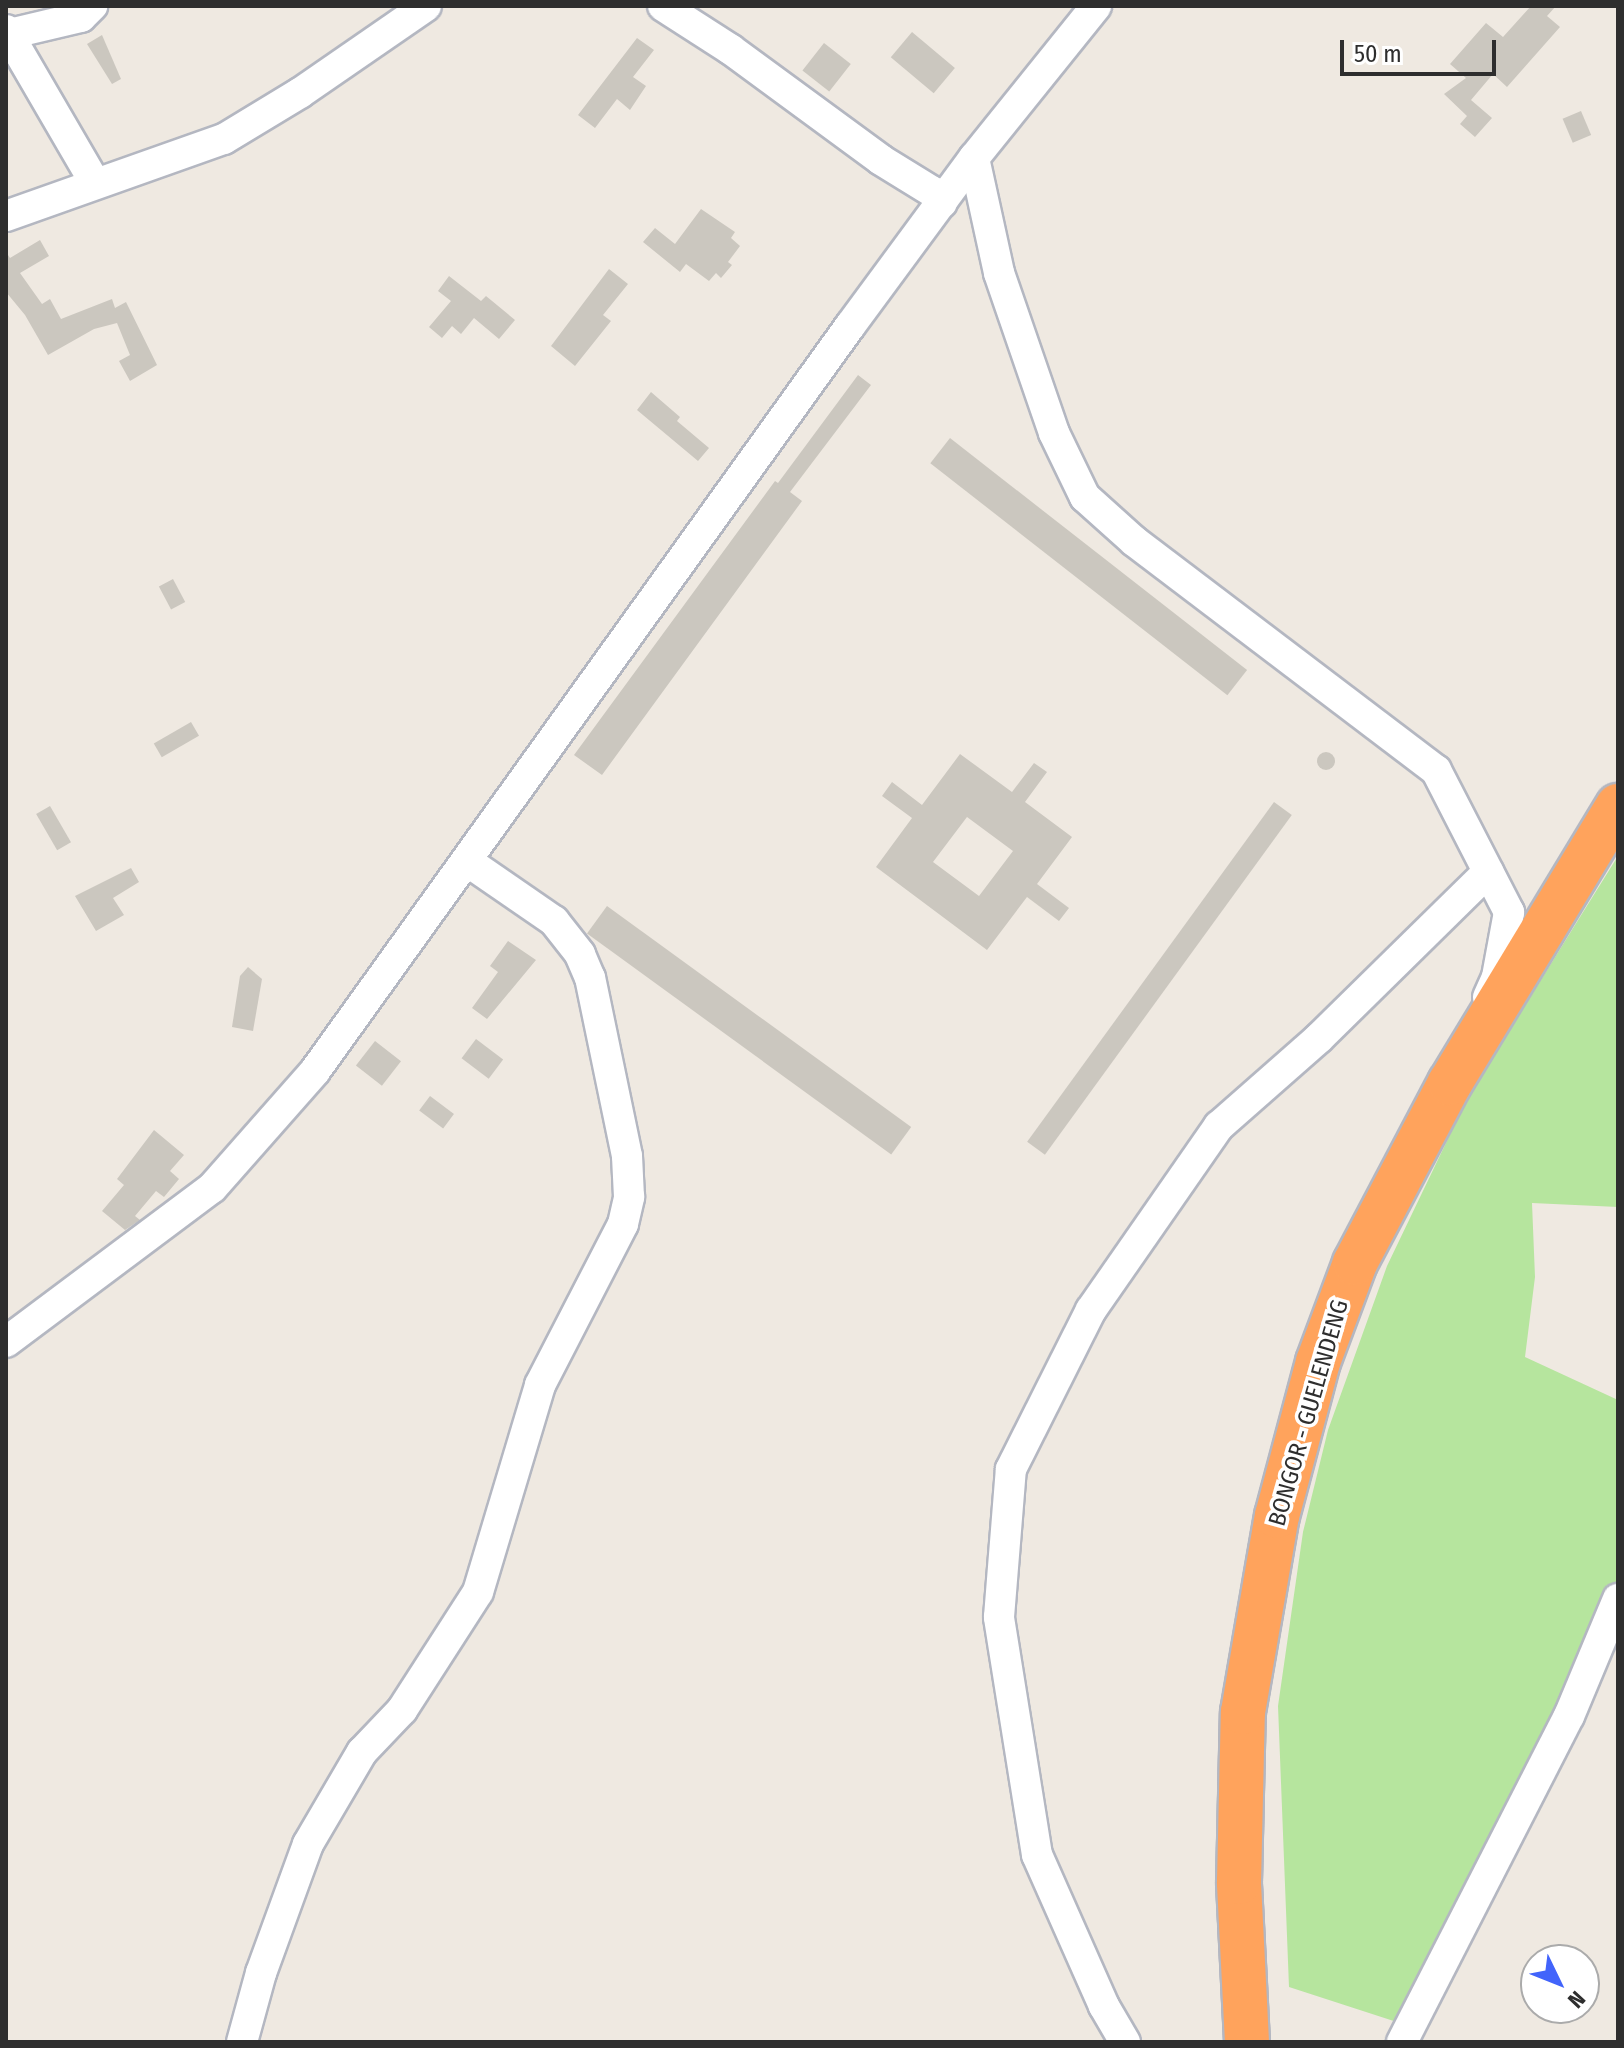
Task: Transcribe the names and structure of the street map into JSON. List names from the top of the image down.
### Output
{
  "streets": {
    "highway": ["BONGOR - GUELENDENG"]
  },
  "scale_bar": "50 m",
  "north": "bottom right"
}
